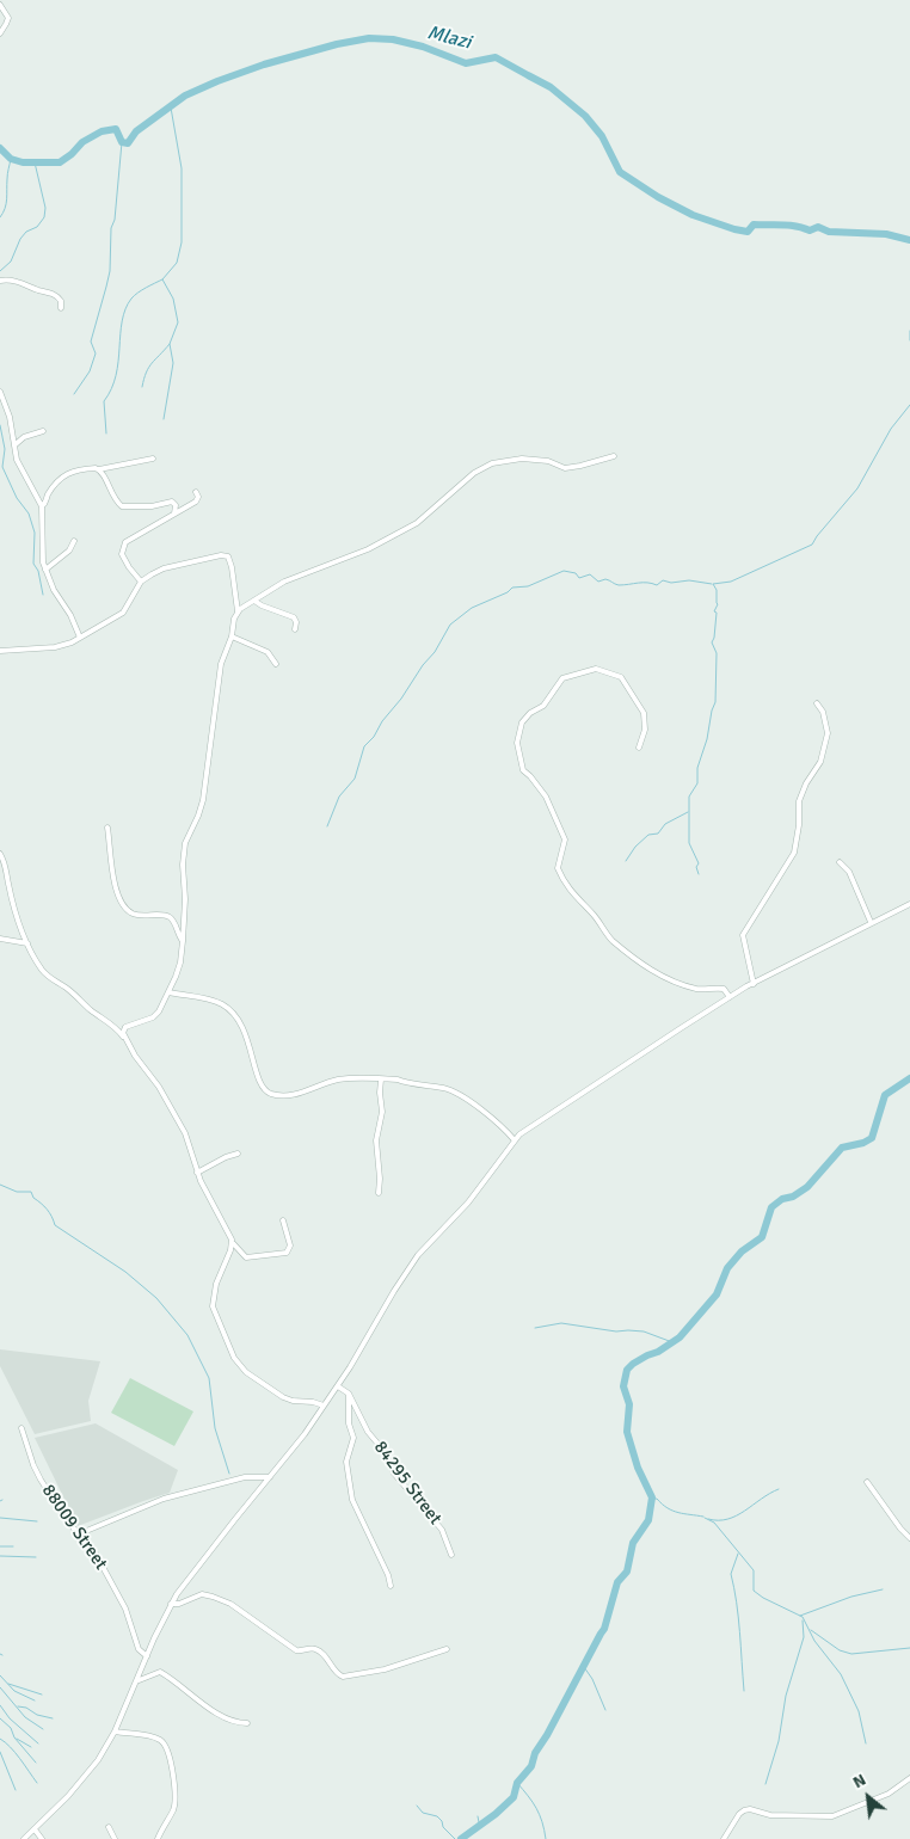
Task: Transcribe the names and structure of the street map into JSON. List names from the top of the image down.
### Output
{
  "streets": {
    "street": ["84295 Street", "88009 Street"]
  },
  "water": ["Mlazi"],
  "north": "top left"
}
